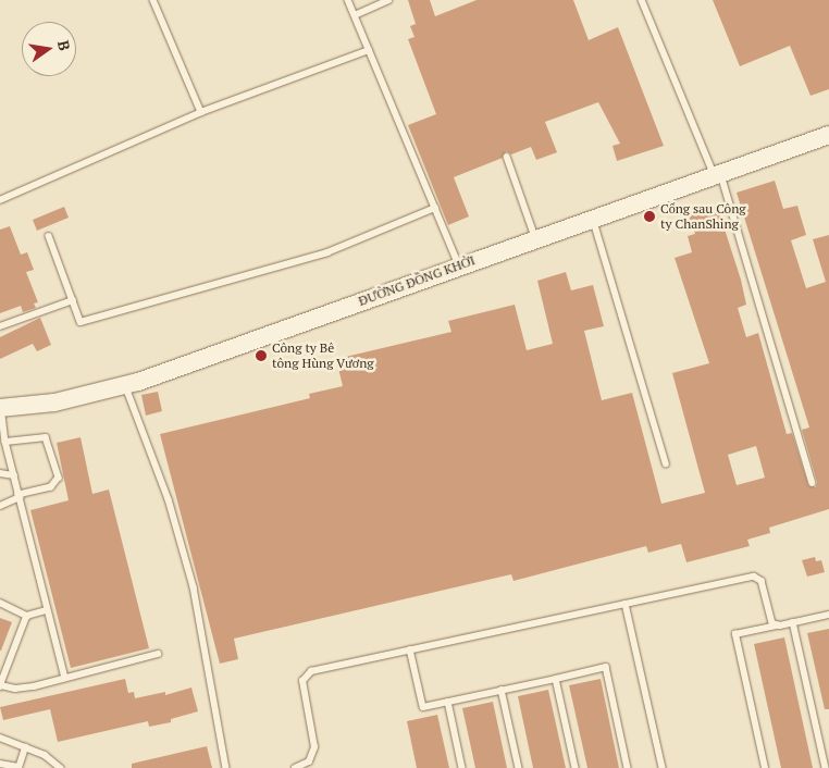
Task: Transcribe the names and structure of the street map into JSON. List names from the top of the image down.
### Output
{
  "streets": {
    "main road": ["ĐƯỜNG ĐỒNG KHỞI"]
  },
  "places": ["Cổng sau Công ty ChanShing", "Công ty Bê tông Hùng Vương"],
  "north": "right"
}
